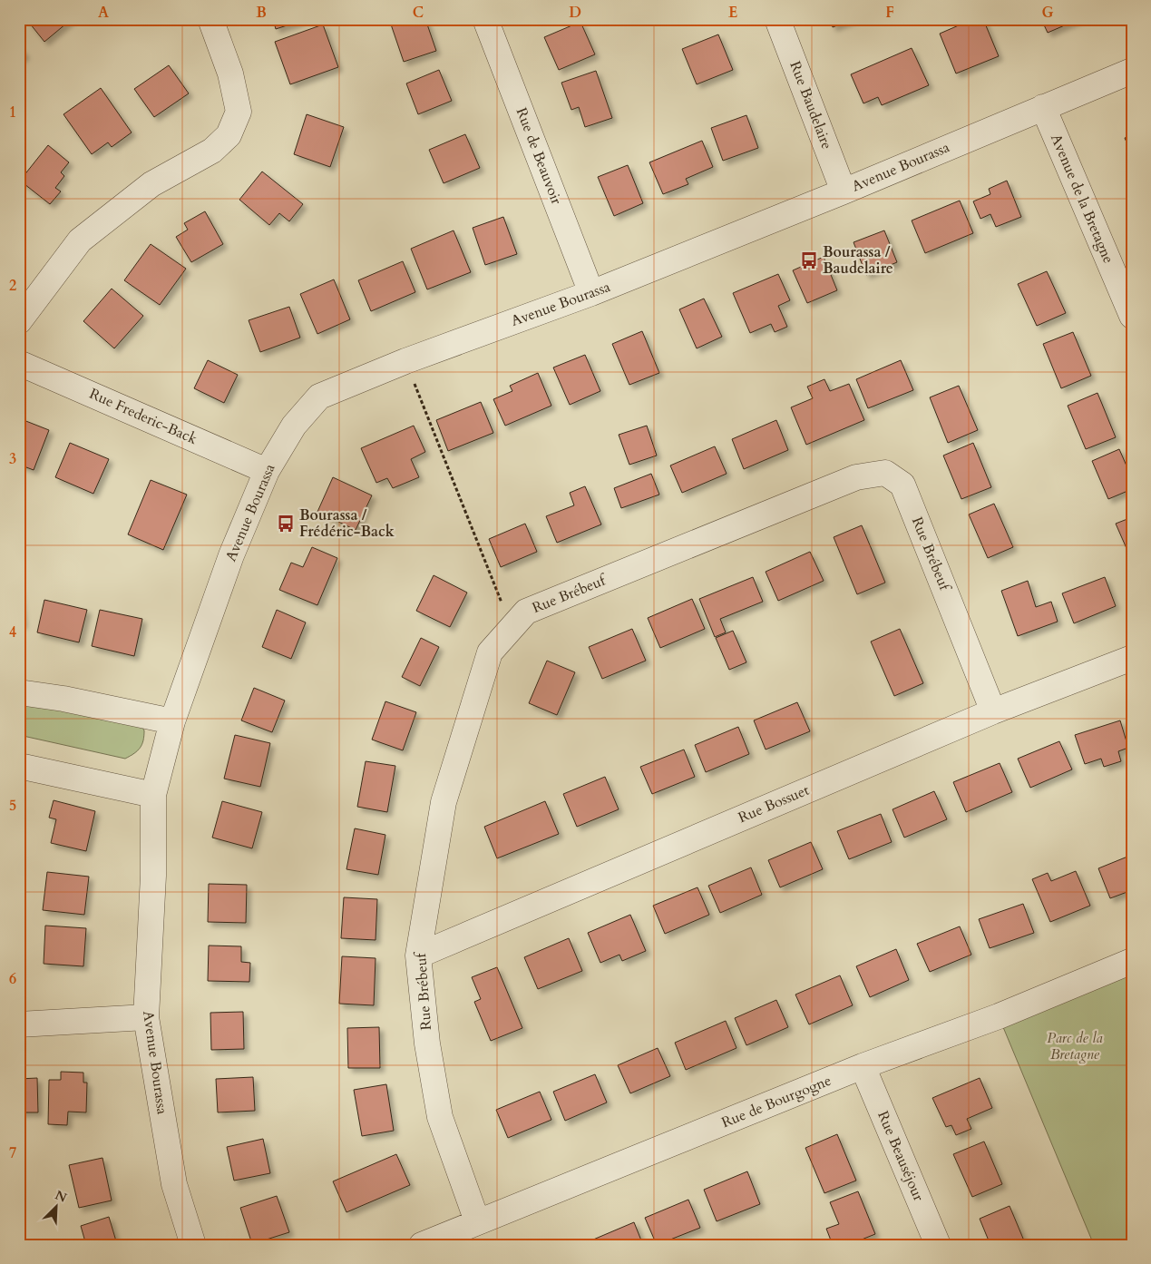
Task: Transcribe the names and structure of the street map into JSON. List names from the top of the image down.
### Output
{
  "streets": {
    "street": [
      "Rue Baudelaire",
      "Rue de Beauvoir",
      "Avenue Bourassa",
      "Avenue de la Bretagne",
      "Rue Frederic-Back",
      "Rue Brébeuf",
      "Rue Bossuet",
      "Rue de Bourgogne",
      "Rue Beauséjour"
    ]
  },
  "crossings": [
    ["Rue Baudelaire", "Avenue Bourassa"],
    ["Rue de Beauvoir", "Avenue Bourassa"],
    ["Avenue Bourassa", "Avenue de la Bretagne"],
    ["Avenue Bourassa", "Rue Frederic-Back"],
    ["Rue Brébeuf", "Rue Bossuet"],
    ["Rue Brébeuf", "Rue de Bourgogne"],
    ["Rue de Bourgogne", "Rue Beauséjour"]
  ],
  "parks": ["Parc de la Bretagne"],
  "places": {
    "bus stop": ["Bourassa / Baudelaire", "Bourassa / Frédéric-Back"]
  },
  "north": "top right",
  "grid": {
    "columns": [
      "A",
      "B",
      "C",
      "D",
      "E",
      "F",
      "G"
    ],
    "rows": [
      "1",
      "2",
      "3",
      "4",
      "5",
      "6",
      "7"
    ]
  }
}
